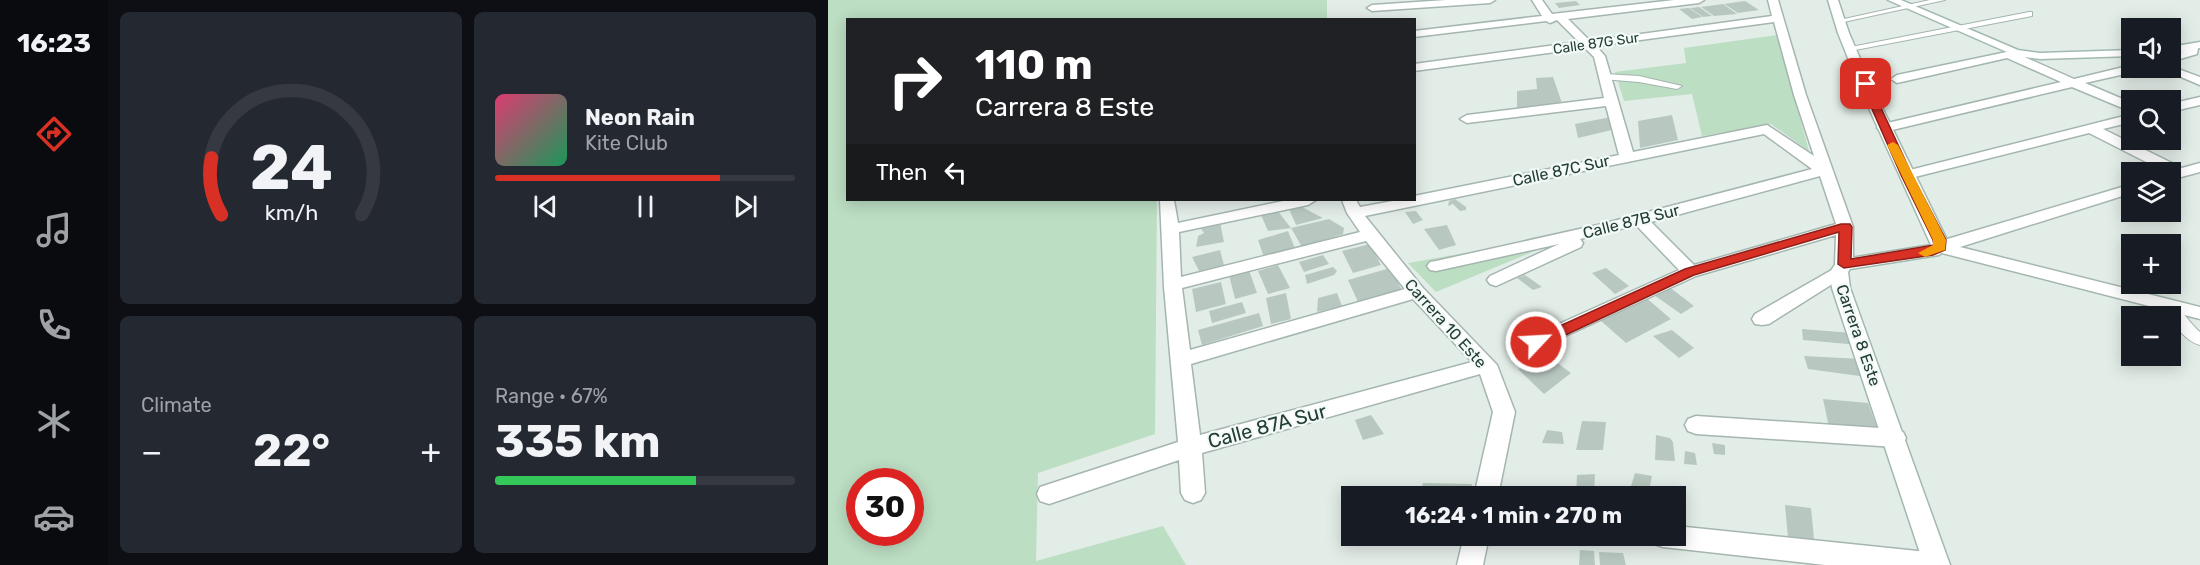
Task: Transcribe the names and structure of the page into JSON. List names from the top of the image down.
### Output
{
  "streets": {
    "street": [
      "Calle 87G Sur",
      "Calle 87C Sur",
      "Calle 87B Sur",
      "Carrera 10 Este",
      "Carrera 8 Este",
      "Calle 87A Sur"
    ]
  },
  "crossings": [
    ["Calle 87G Sur", "Carrera 8 Este"],
    ["Calle 87C Sur", "Calle 87B Sur"],
    ["Calle 87C Sur", "Carrera 10 Este"],
    ["Calle 87C Sur", "Carrera 8 Este"],
    ["Calle 87B Sur", "Carrera 8 Este"],
    ["Carrera 10 Este", "Calle 87A Sur"]
  ],
  "page": {
    "tabs": "16:23",
    "map_buttons": ["+", "−"],
    "turn": ["110 m", "Carrera 8 Este"],
    "song": ["Neon Rain", "Kite Club"],
    "then": "Then",
    "tile": [
      "Climate",
      ["Range · 67%", "335 km"]
    ],
    "heat": ["−", "22°", "+"],
    "limit": "30",
    "trip": "16:24 · 1 min · 270 m",
    "gauge": ["24", "km/h"]
  }
}
